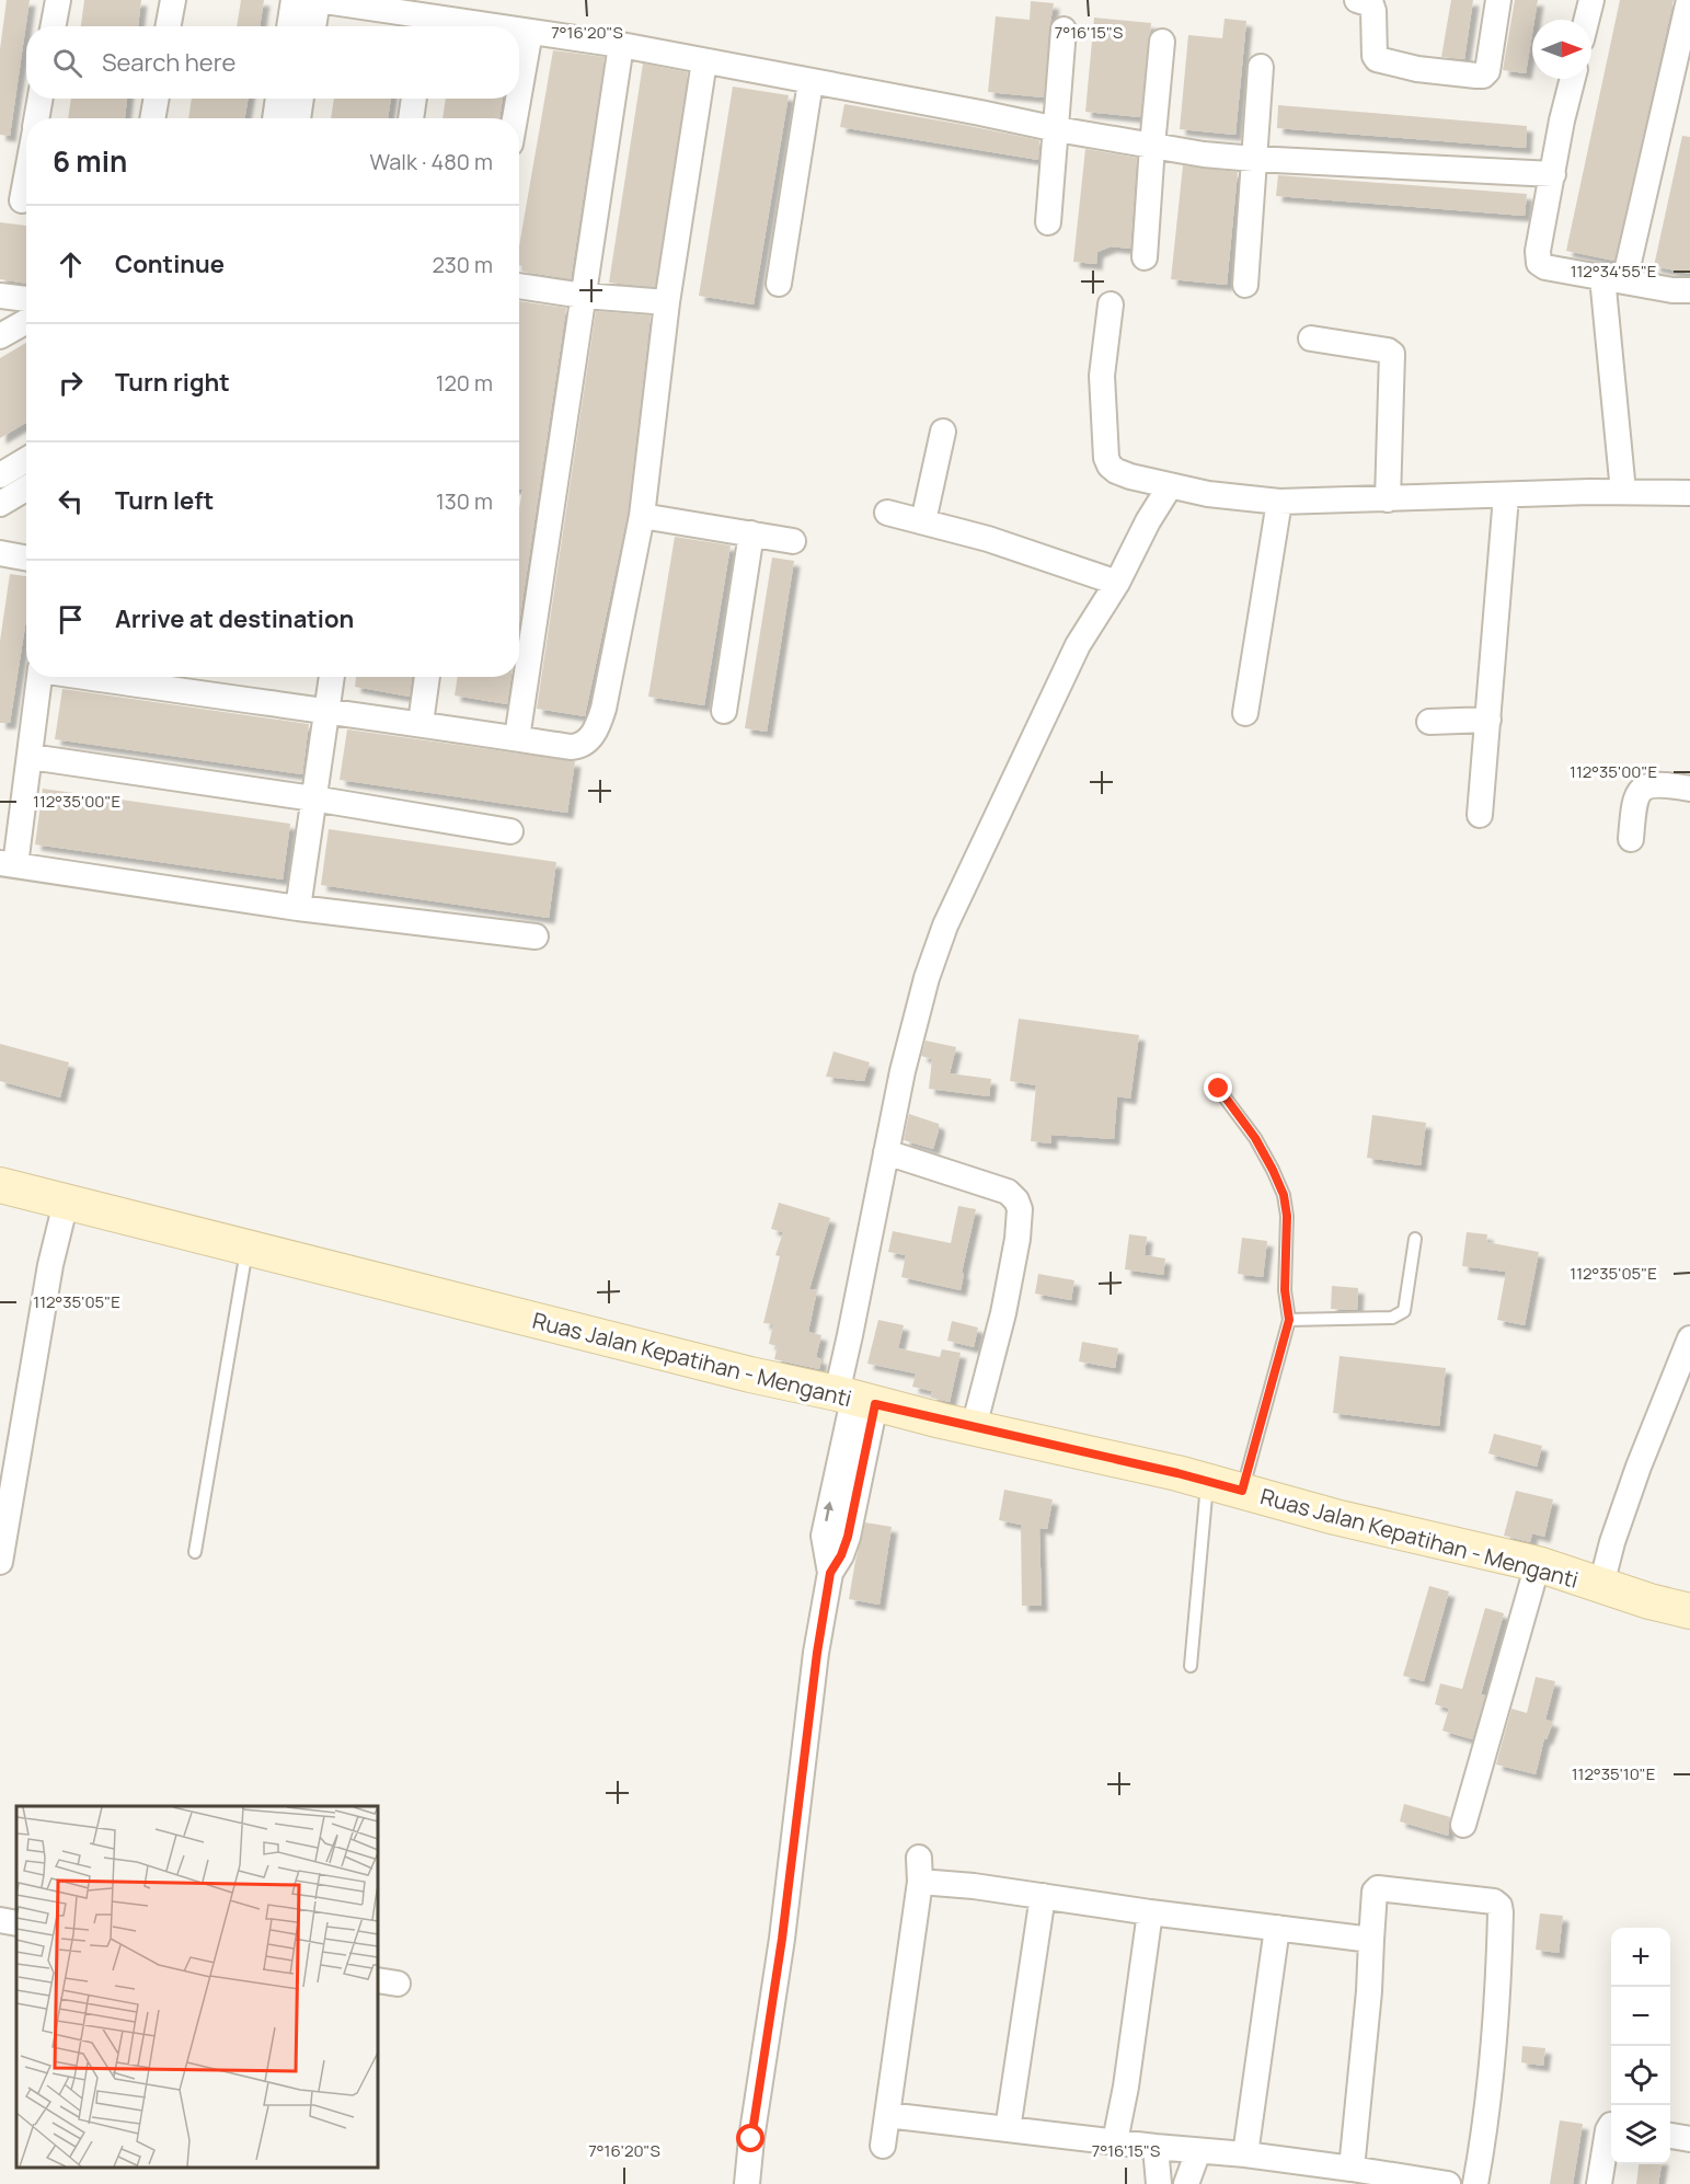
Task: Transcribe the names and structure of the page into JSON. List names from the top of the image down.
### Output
{
  "streets": {
    "main road": ["Ruas Jalan Kepatihan - Menganti"]
  },
  "north": "right",
  "page": {
    "search": "Search here",
    "heading": ["6 min", "Walk · 480 m"],
    "list": [
      ["Continue", "230 m"],
      ["Turn right", "120 m"],
      ["Turn left", "130 m"],
      "Arrive at destination"
    ],
    "map_buttons": ["+", "−"]
  },
  "coordinates": [
    "7°16'20\"S",
    "7°16'15\"S",
    "112°34'55\"E",
    "112°35'00\"E",
    "112°35'05\"E",
    "112°35'10\"E"
  ]
}
